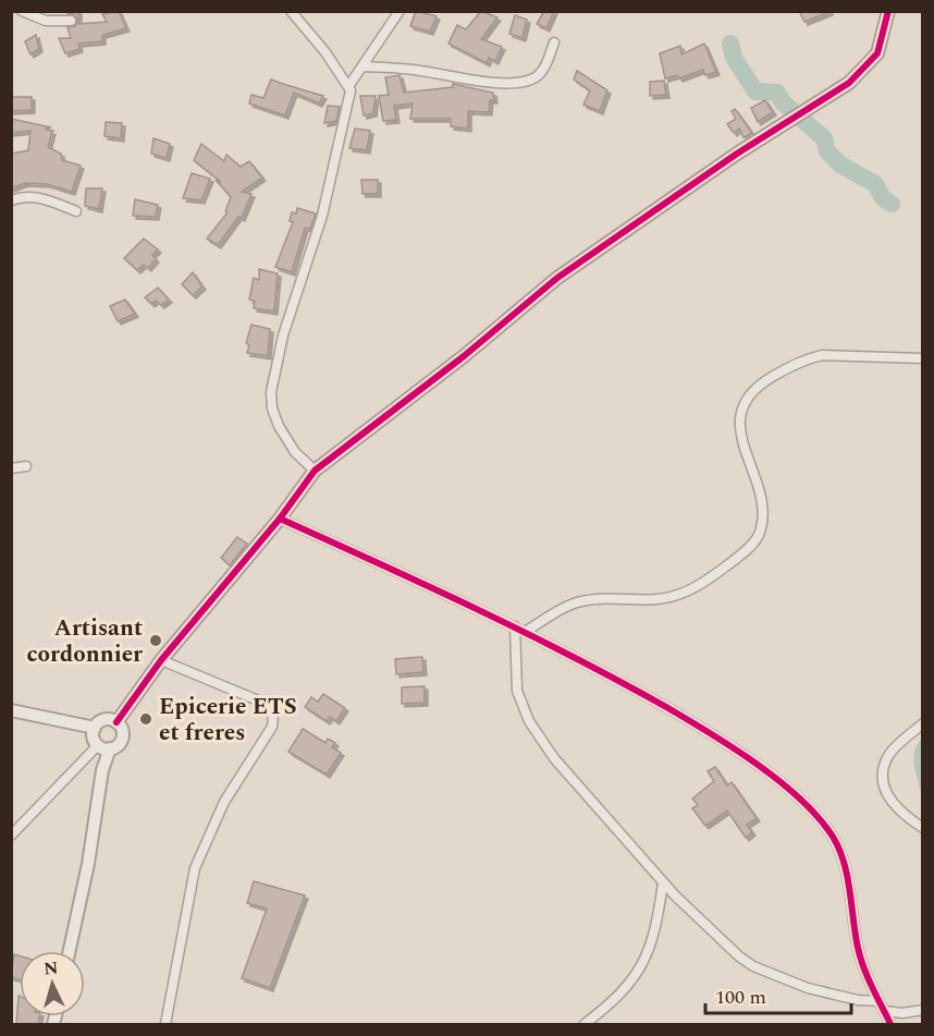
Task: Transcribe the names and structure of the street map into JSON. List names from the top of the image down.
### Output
{
  "places": ["Artisant cordonnier", "Epicerie ETS et freres"],
  "scale_bar": "100 m",
  "north": "top"
}
